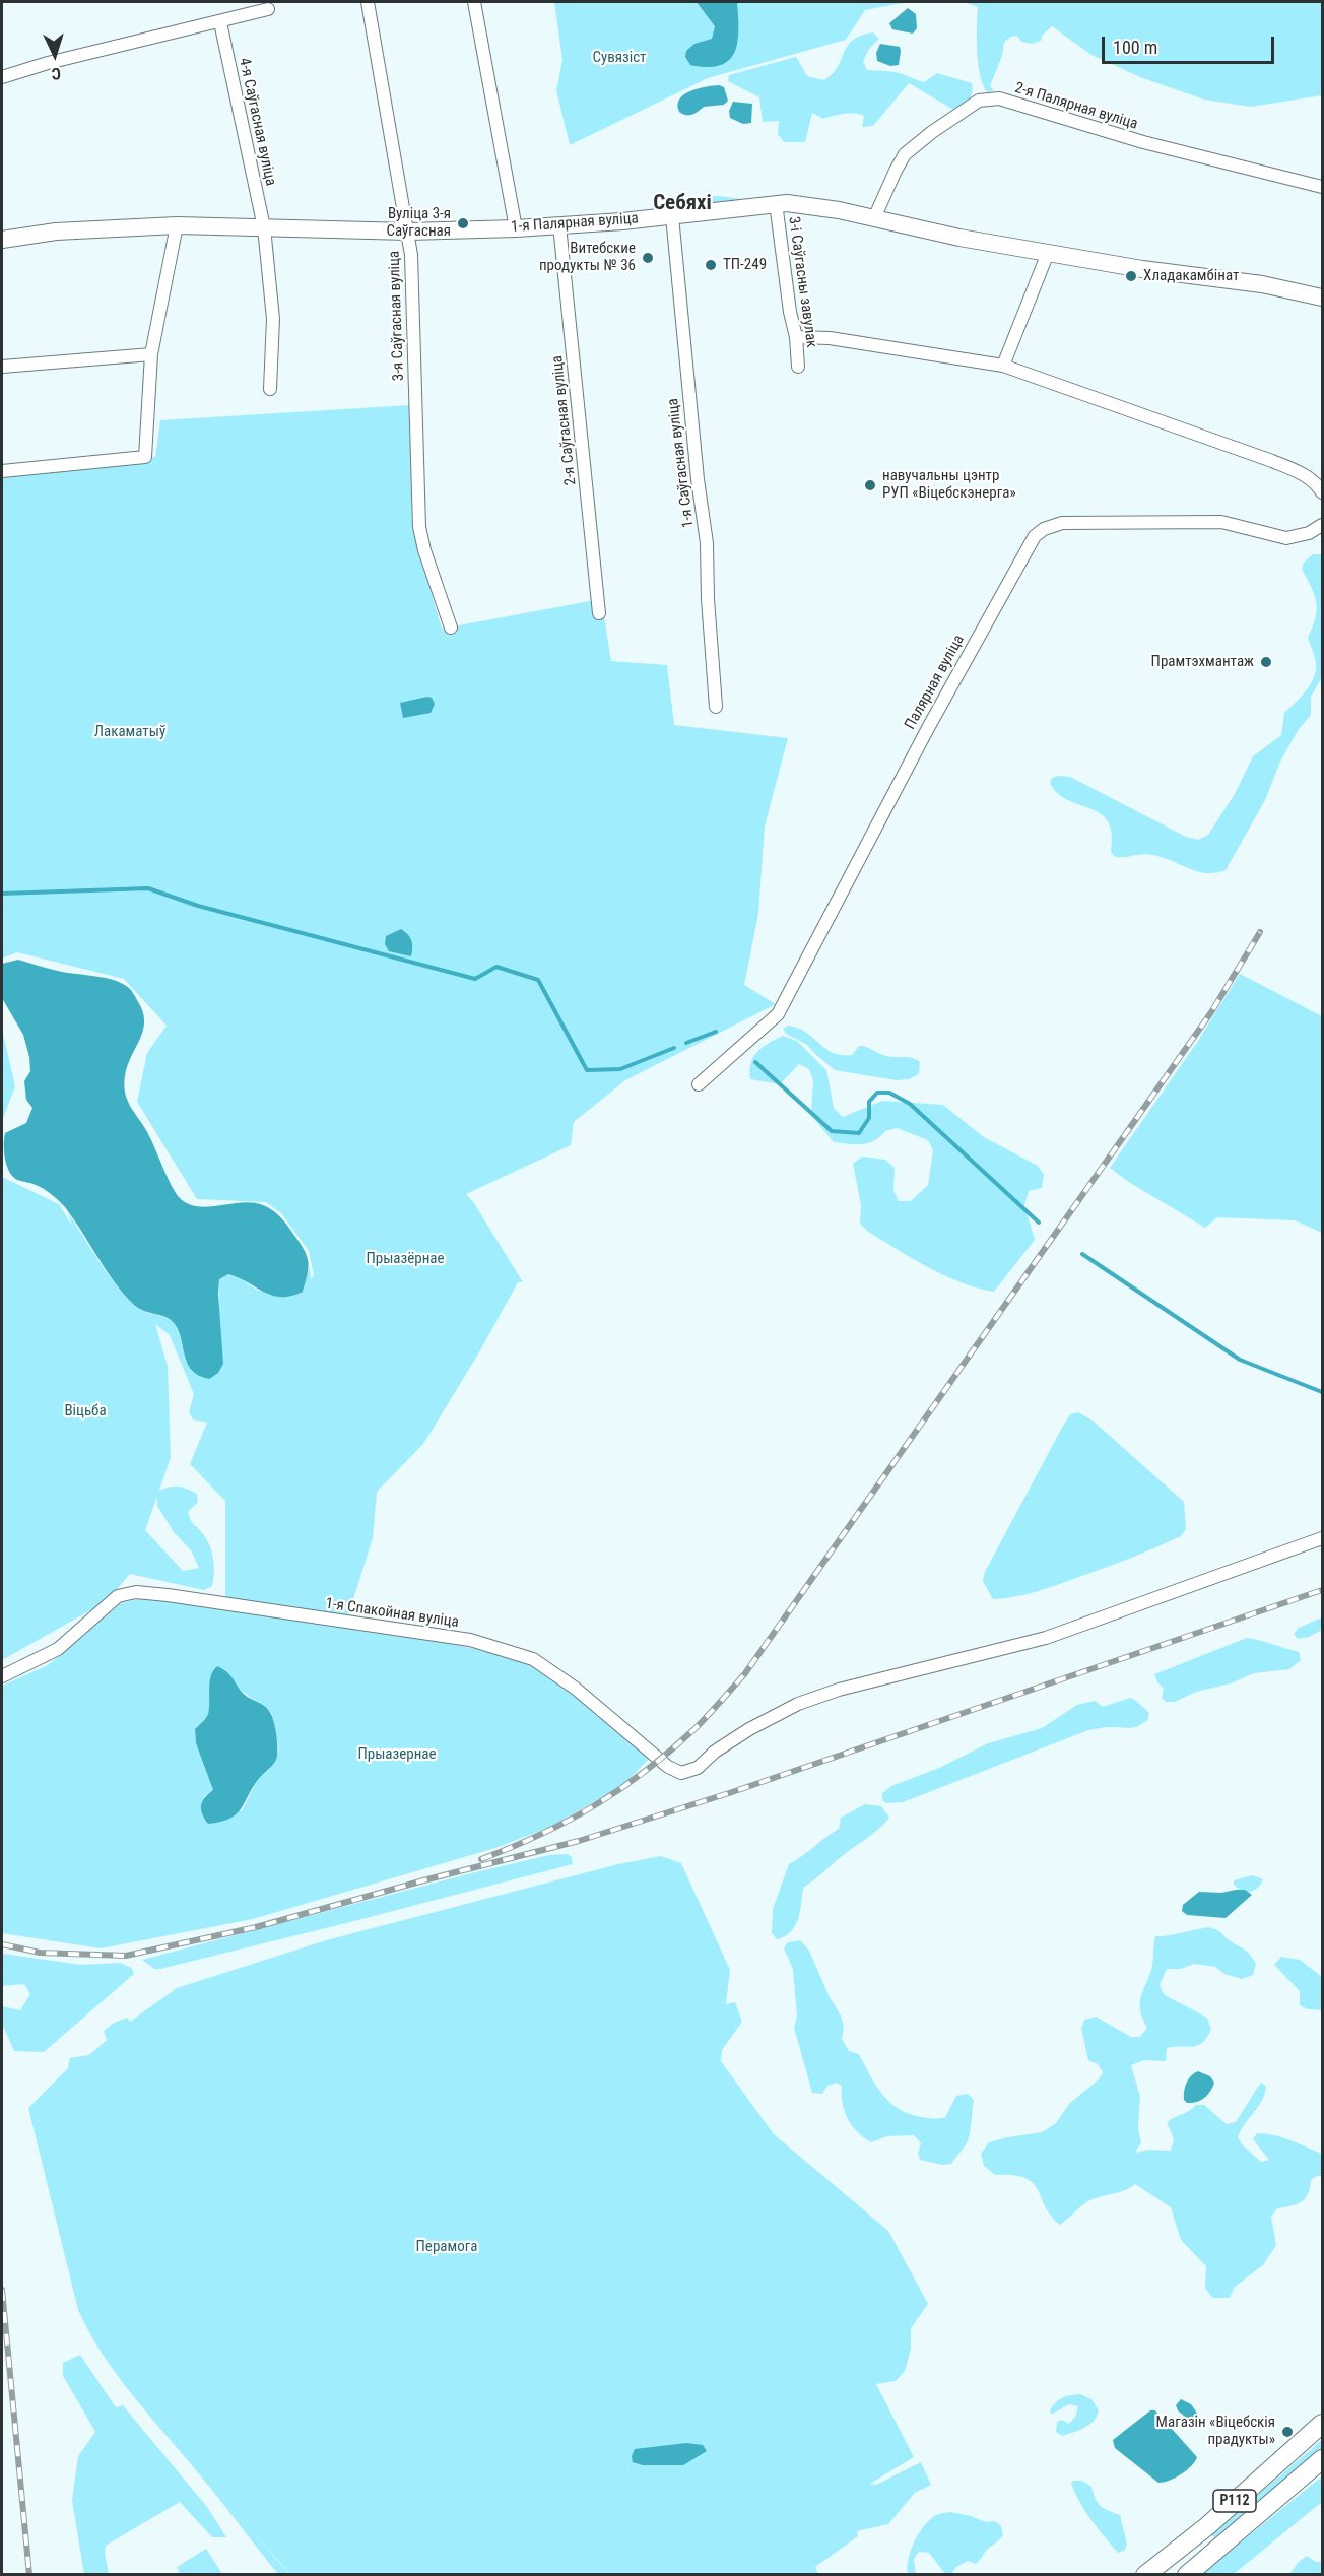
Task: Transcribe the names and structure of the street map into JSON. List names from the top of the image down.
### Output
{
  "streets": {
    "main road": ["Р112"],
    "street": [
      "2-я Палярная вуліца",
      "4-я Саўгасная вуліца",
      "1-я Палярная вуліца",
      "3-і Саўгасны завулак",
      "3-я Саўгасная вуліца",
      "2-я Саўгасная вуліца",
      "1-я Саўгасная вуліца",
      "Палярная вуліца",
      "1-я Спакойная вуліца"
    ]
  },
  "crossings": [
    ["2-я Палярная вуліца", "1-я Палярная вуліца"],
    ["4-я Саўгасная вуліца", "1-я Палярная вуліца"],
    ["1-я Палярная вуліца", "3-і Саўгасны завулак"],
    ["1-я Палярная вуліца", "3-я Саўгасная вуліца"],
    ["1-я Палярная вуліца", "2-я Саўгасная вуліца"],
    ["1-я Палярная вуліца", "1-я Саўгасная вуліца"]
  ],
  "districts": ["Себяхі"],
  "parks": [
    "Сувязіст",
    "Лакаматыў",
    "Прыазёрнае",
    "Віцьба",
    "Прыазернае",
    "Перамога"
  ],
  "places": [
    "Вуліца 3-я Саўгасная",
    "Витебские продукты № 36",
    "ТП-249",
    "Хладакамбінат",
    "навучальны цэнтр РУП «Віцебскэнерга»",
    "Прамтэхмантаж",
    "Магазін «Віцебскія прадукты»"
  ],
  "scale_bar": "100 m",
  "north": "bottom"
}
